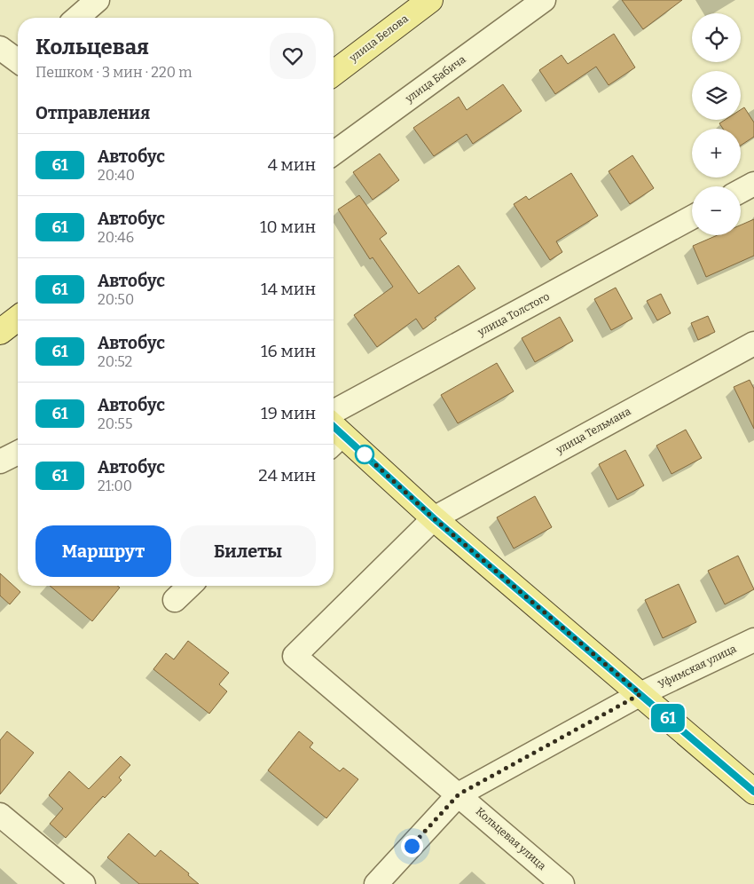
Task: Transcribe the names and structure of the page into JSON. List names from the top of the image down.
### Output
{
  "streets": {
    "main road": ["улица Белова"],
    "street": [
      "улица Бабича",
      "улица Толстого",
      "улица Тельмана",
      "Уфимская улица",
      "Кольцевая улица"
    ]
  },
  "crossings": [
    ["улица Тельмана", "Уфимская улица"],
    ["улица Тельмана", "Кольцевая улица"],
    ["Уфимская улица", "Кольцевая улица"]
  ],
  "lines": ["bus line 61"],
  "page": {
    "on_map": "61",
    "map_buttons": ["+", "−"],
    "heading": [
      ["Кольцевая", "Пешком · 3 мин · 220 m"],
      "Отправления"
    ],
    "list": [
      {
        "mark": "61",
        "name": "Автобус",
        "note": "20:40",
        "value": "4 мин"
      },
      {
        "mark": "61",
        "name": "Автобус",
        "note": "20:46",
        "value": "10 мин"
      },
      {
        "mark": "61",
        "name": "Автобус",
        "note": "20:50",
        "value": "14 мин"
      },
      {
        "mark": "61",
        "name": "Автобус",
        "note": "20:52",
        "value": "16 мин"
      },
      {
        "mark": "61",
        "name": "Автобус",
        "note": "20:55",
        "value": "19 мин"
      },
      {
        "mark": "61",
        "name": "Автобус",
        "note": "21:00",
        "value": "24 мин"
      }
    ],
    "buttons": ["Маршрут", "Билеты"]
  }
}
